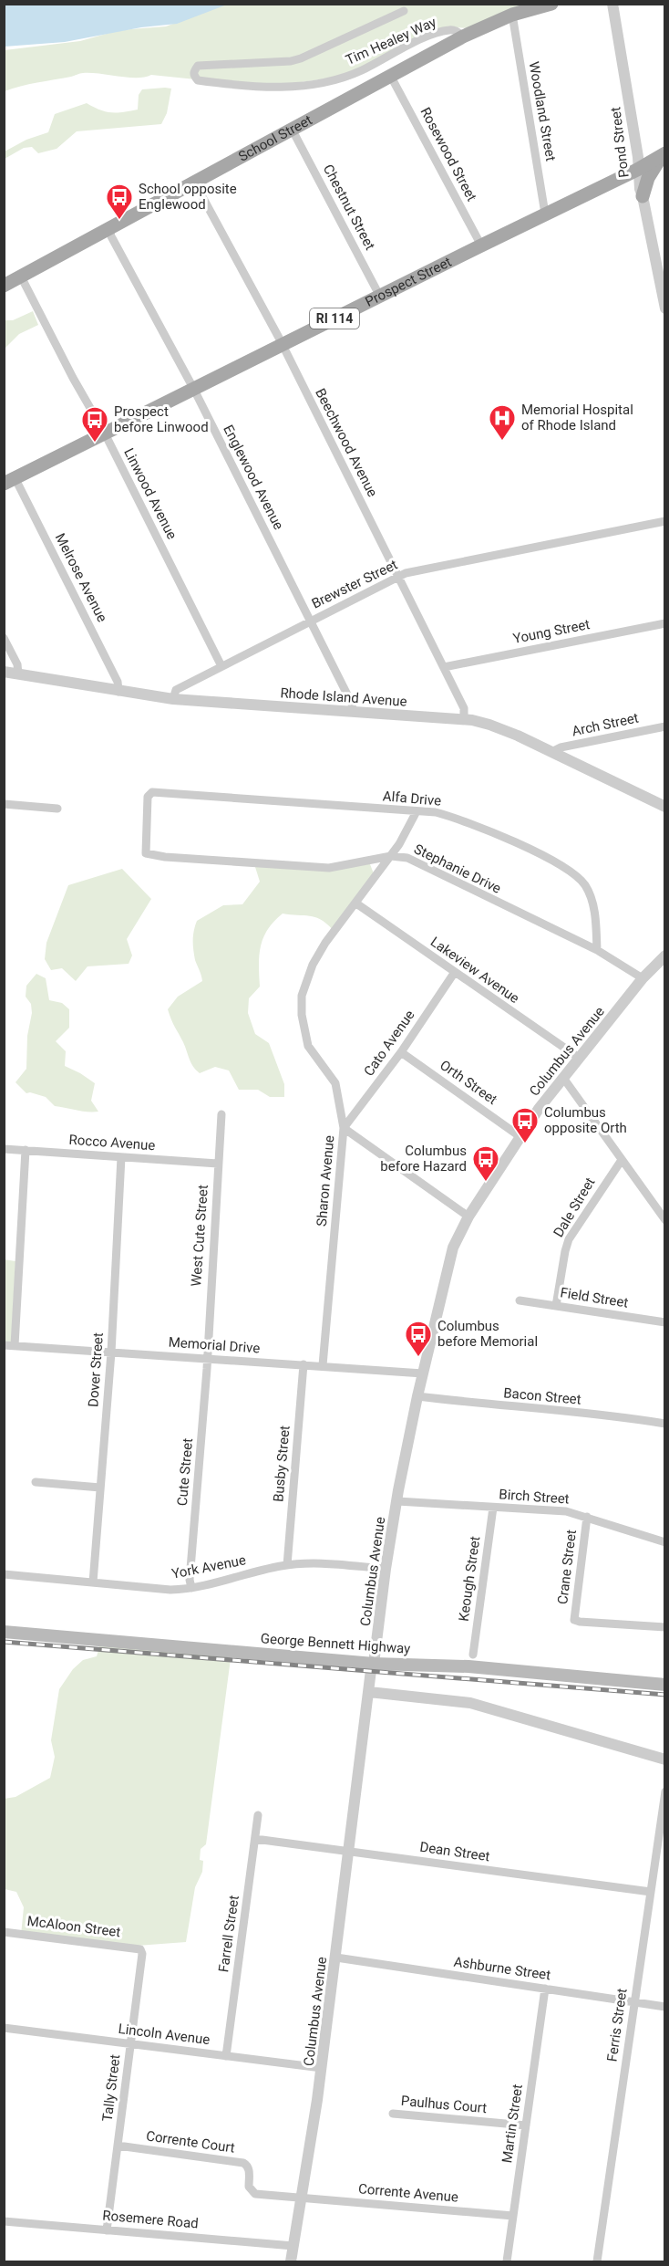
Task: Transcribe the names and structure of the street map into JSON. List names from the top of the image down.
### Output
{
  "streets": {
    "main road": [
      "School Street",
      "Prospect Street",
      "RI 114",
      "George Bennett Highway"
    ],
    "street": [
      "Tim Healey Way",
      "Woodland Street",
      "Pond Street",
      "Rosewood Street",
      "Chestnut Street",
      "Beechwood Avenue",
      "Englewood Avenue",
      "Linwood Avenue",
      "Melrose Avenue",
      "Brewster Street",
      "Young Street",
      "Rhode Island Avenue",
      "Arch Street",
      "Alfa Drive",
      "Stephanie Drive",
      "Lakeview Avenue",
      "Cato Avenue",
      "Columbus Avenue",
      "Orth Street",
      "Rocco Avenue",
      "Sharon Avenue",
      "Dale Street",
      "West Cute Street",
      "Field Street",
      "Memorial Drive",
      "Dover Street",
      "Bacon Street",
      "Busby Street",
      "Cute Street",
      "Birch Street",
      "York Avenue",
      "Crane Street",
      "Keough Street",
      "Dean Street",
      "McAloon Street",
      "Farrell Street",
      "Ashburne Street",
      "Ferris Street",
      "Lincoln Avenue",
      "Tally Street",
      "Paulhus Court",
      "Martin Street",
      "Corrente Court",
      "Corrente Avenue",
      "Rosemere Road"
    ]
  },
  "crossings": [
    ["Tim Healey Way", "School Street"],
    ["Woodland Street", "School Street"],
    ["Woodland Street", "Prospect Street"],
    ["School Street", "Rosewood Street"],
    ["School Street", "Chestnut Street"],
    ["School Street", "Beechwood Avenue"],
    ["School Street", "Englewood Avenue"],
    ["School Street", "Linwood Avenue"],
    ["Pond Street", "Prospect Street"],
    ["Rosewood Street", "Prospect Street"],
    ["Chestnut Street", "Prospect Street"],
    ["Prospect Street", "Beechwood Avenue"],
    ["Prospect Street", "Englewood Avenue"],
    ["Prospect Street", "Linwood Avenue"],
    ["Prospect Street", "Melrose Avenue"],
    ["Beechwood Avenue", "Brewster Street"],
    ["Beechwood Avenue", "Young Street"],
    ["Beechwood Avenue", "Rhode Island Avenue"],
    ["Englewood Avenue", "Brewster Street"],
    ["Englewood Avenue", "Rhode Island Avenue"],
    ["Linwood Avenue", "Brewster Street"],
    ["Melrose Avenue", "Rhode Island Avenue"],
    ["Brewster Street", "Rhode Island Avenue"],
    ["Rhode Island Avenue", "Arch Street"],
    ["Alfa Drive", "Stephanie Drive"],
    ["Alfa Drive", "Sharon Avenue"],
    ["Stephanie Drive", "Columbus Avenue"],
    ["Stephanie Drive", "Sharon Avenue"],
    ["Lakeview Avenue", "Cato Avenue"],
    ["Lakeview Avenue", "Columbus Avenue"],
    ["Lakeview Avenue", "Sharon Avenue"],
    ["Cato Avenue", "Orth Street"],
    ["Cato Avenue", "Sharon Avenue"],
    ["Columbus Avenue", "Orth Street"],
    ["Columbus Avenue", "Memorial Drive"],
    ["Columbus Avenue", "Bacon Street"],
    ["Columbus Avenue", "Birch Street"],
    ["Columbus Avenue", "York Avenue"],
    ["Columbus Avenue", "George Bennett Highway"],
    ["Columbus Avenue", "Dean Street"],
    ["Columbus Avenue", "Ashburne Street"],
    ["Columbus Avenue", "Lincoln Avenue"],
    ["Columbus Avenue", "Corrente Court"],
    ["Columbus Avenue", "Corrente Avenue"],
    ["Columbus Avenue", "Rosemere Road"],
    ["Rocco Avenue", "West Cute Street"],
    ["Rocco Avenue", "Dover Street"],
    ["Sharon Avenue", "Memorial Drive"],
    ["Dale Street", "Field Street"],
    ["West Cute Street", "Memorial Drive"],
    ["West Cute Street", "Cute Street"],
    ["Memorial Drive", "Dover Street"],
    ["Memorial Drive", "Busby Street"],
    ["Memorial Drive", "Cute Street"],
    ["Dover Street", "York Avenue"],
    ["Busby Street", "York Avenue"],
    ["Cute Street", "York Avenue"],
    ["Birch Street", "Crane Street"],
    ["Birch Street", "Keough Street"],
    ["Dean Street", "Farrell Street"],
    ["Dean Street", "Ferris Street"],
    ["McAloon Street", "Tally Street"],
    ["Farrell Street", "Lincoln Avenue"],
    ["Ashburne Street", "Ferris Street"],
    ["Ashburne Street", "Martin Street"],
    ["Lincoln Avenue", "Tally Street"],
    ["Tally Street", "Corrente Court"],
    ["Tally Street", "Rosemere Road"],
    ["Paulhus Court", "Martin Street"],
    ["Martin Street", "Corrente Avenue"],
    ["Corrente Court", "Corrente Avenue"]
  ],
  "places": {
    "bus stop": [
      "School opposite Englewood",
      "Prospect before Linwood",
      "Columbus opposite Orth",
      "Columbus before Hazard",
      "Columbus before Memorial"
    ],
    "hospital": ["Memorial Hospital of Rhode Island"]
  }
}
